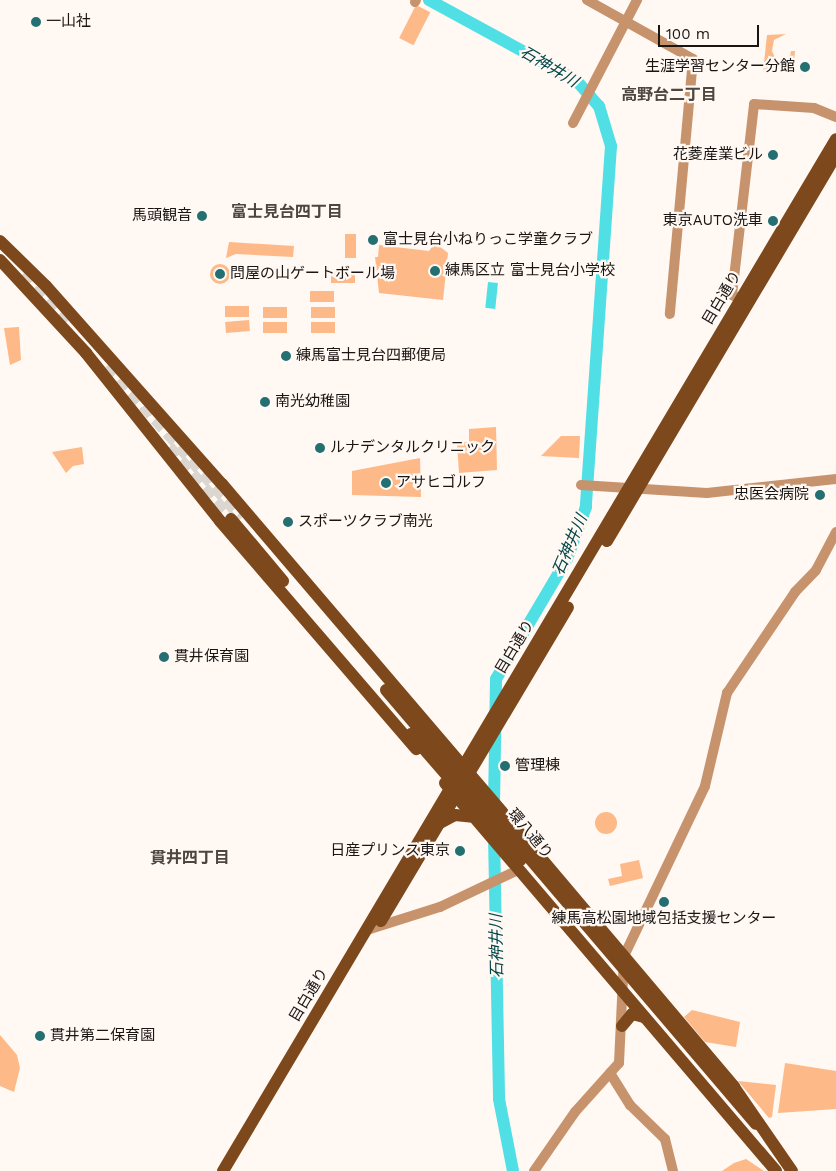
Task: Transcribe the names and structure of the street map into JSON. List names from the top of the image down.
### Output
{
  "streets": {
    "main road": ["目白通り", "環八通り"]
  },
  "districts": ["高野台二丁目", "富士見台四丁目", "貫井四丁目"],
  "water": ["石神井川"],
  "places": [
    "一山社",
    "生涯学習センター分館",
    "花菱産業ビル",
    "馬頭観音",
    "東京AUTO洗車",
    "富士見台小ねりっこ学童クラブ",
    "練馬区立 富士見台小学校",
    "問屋の山ゲートボール場",
    "練馬富士見台四郵便局",
    "南光幼稚園",
    "ルナデンタルクリニック",
    "アサヒゴルフ",
    "忠医会病院",
    "スポーツクラブ南光",
    "貫井保育園",
    "管理棟",
    "日産プリンス東京",
    "練馬高松園地域包括支援センター",
    "貫井第二保育園"
  ],
  "scale_bar": "100 m"
}
